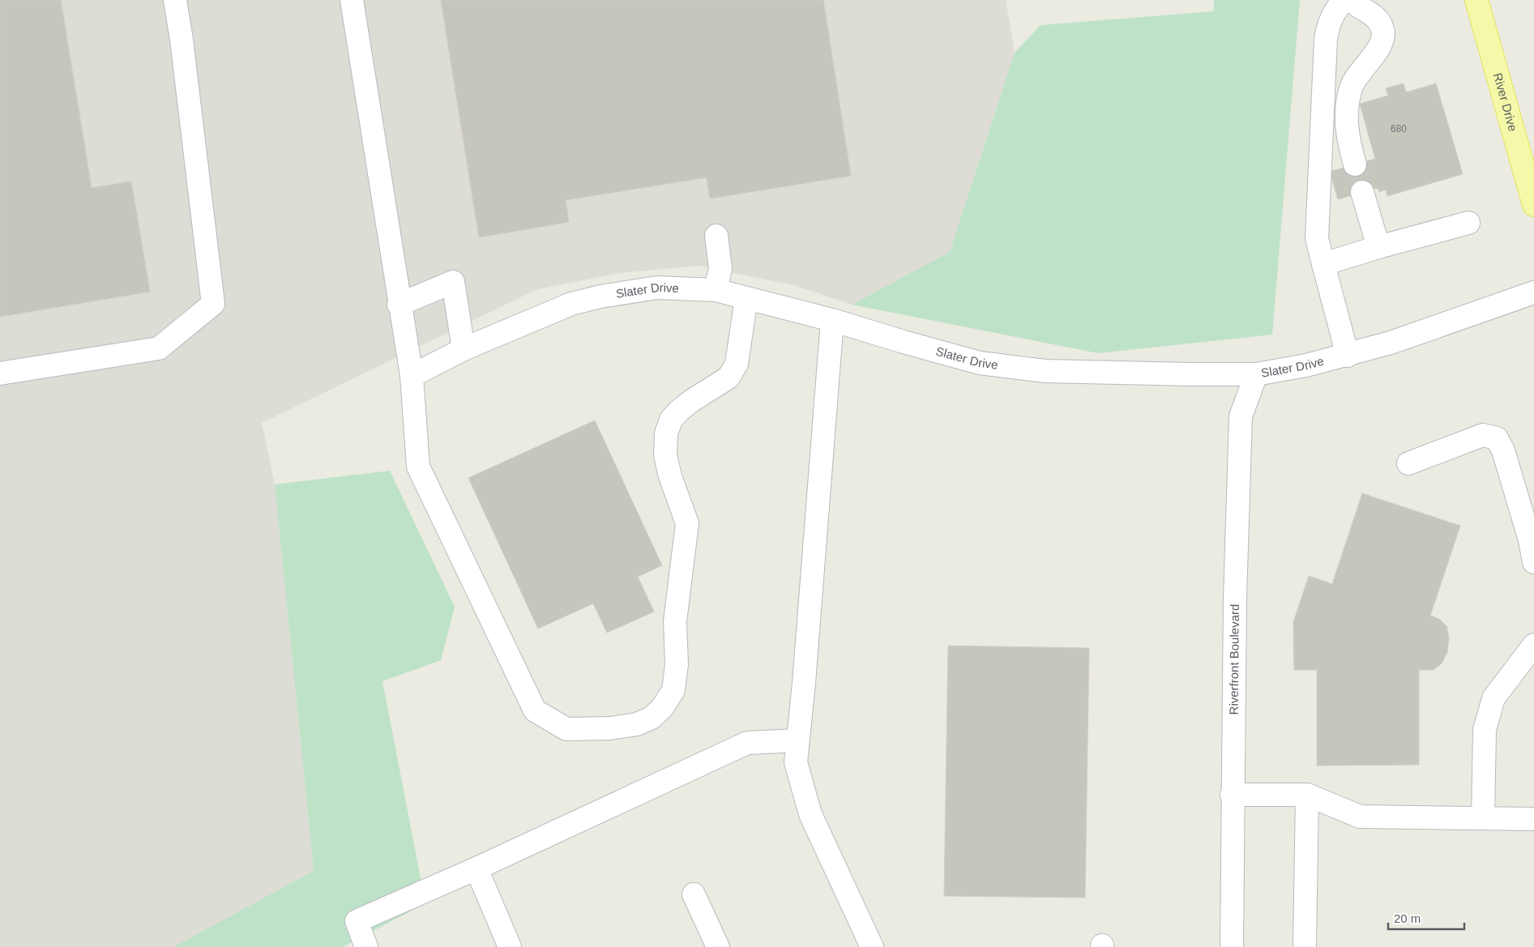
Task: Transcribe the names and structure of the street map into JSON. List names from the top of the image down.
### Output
{
  "streets": {
    "main road": ["River Drive"],
    "street": ["Slater Drive", "Riverfront Boulevard"]
  },
  "crossings": [
    ["Slater Drive", "Riverfront Boulevard"]
  ],
  "house_numbers": ["680"],
  "scale_bar": "20 m"
}
